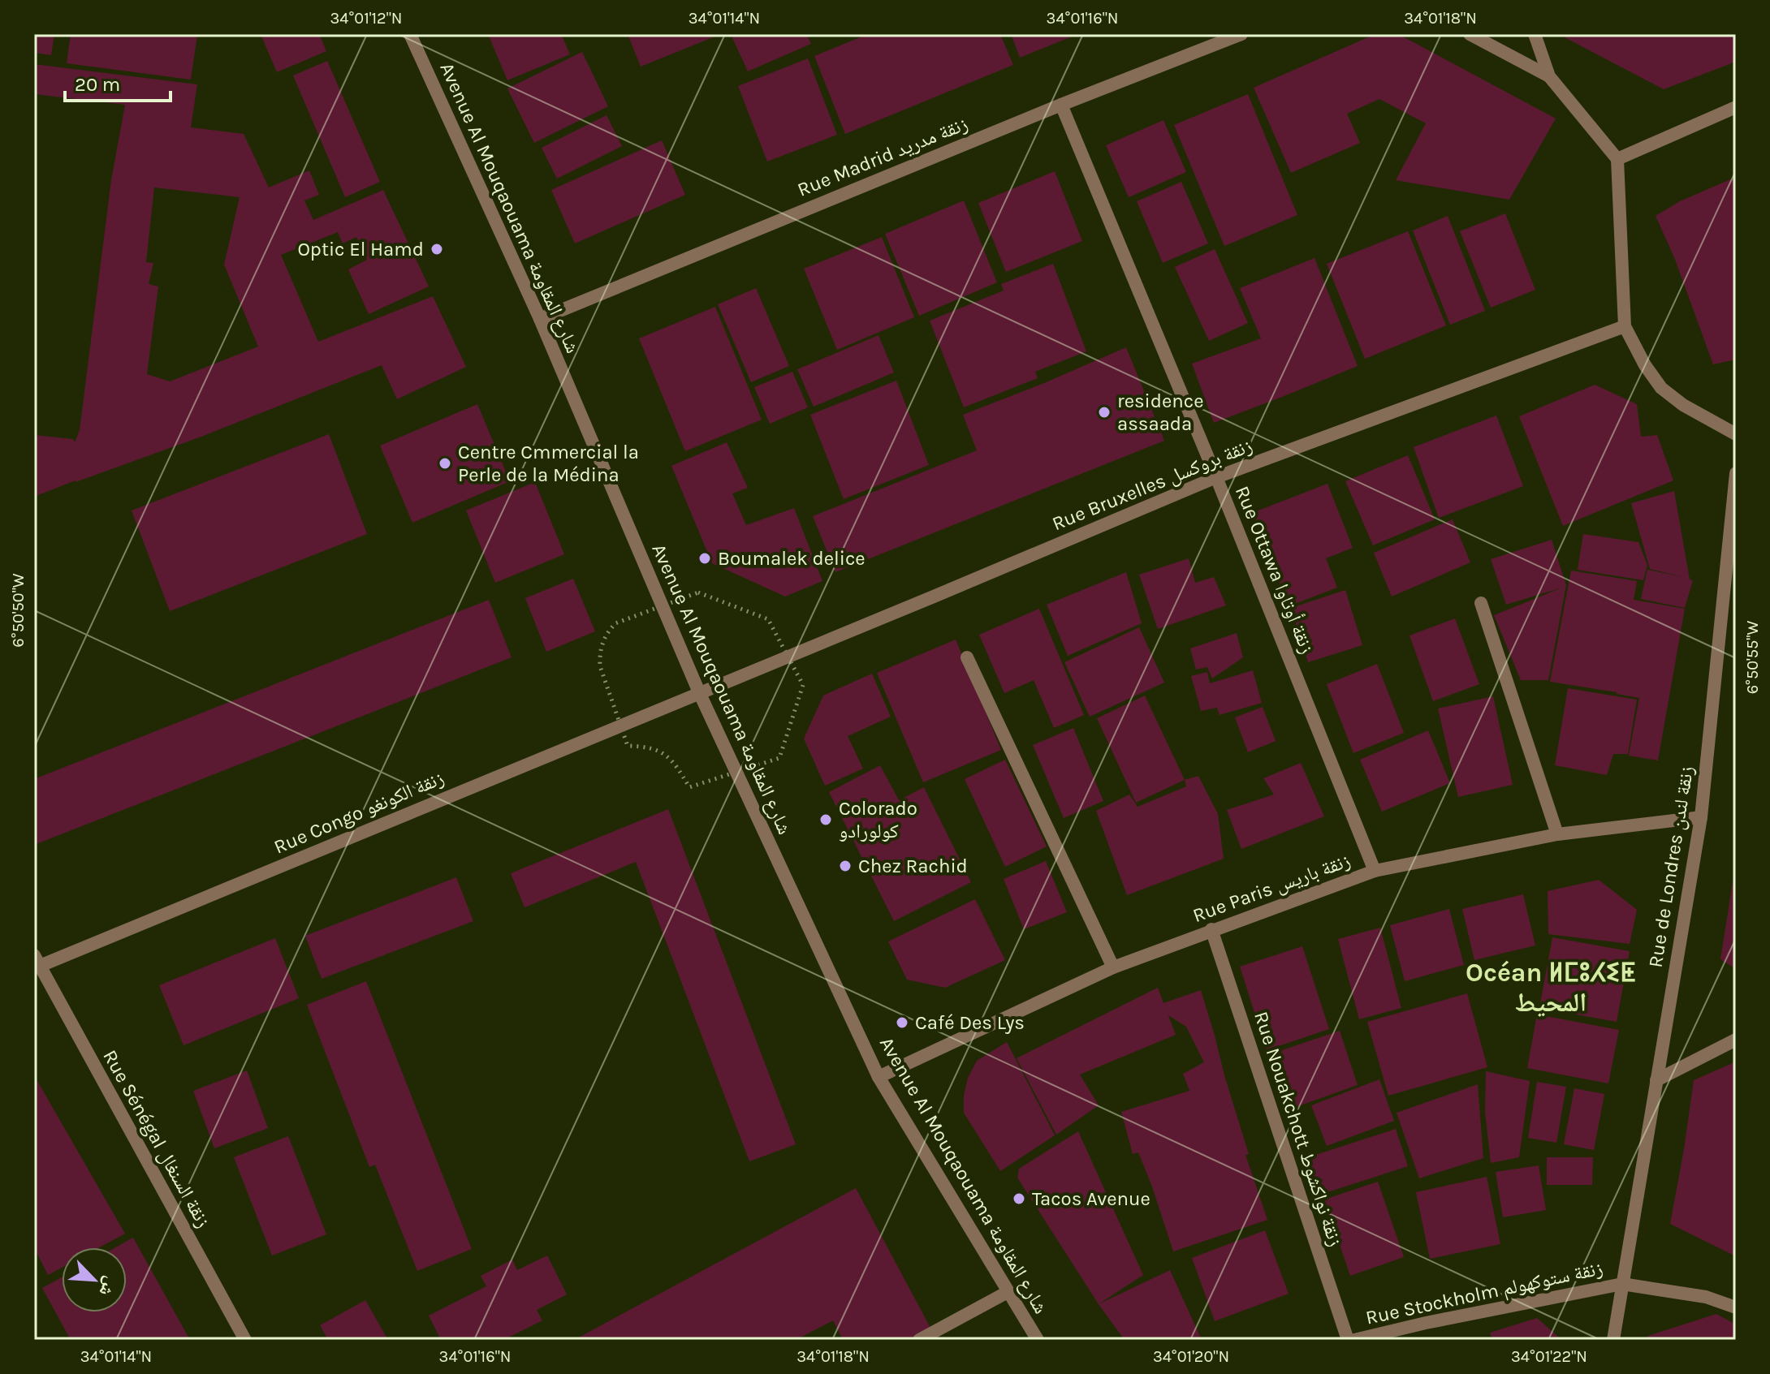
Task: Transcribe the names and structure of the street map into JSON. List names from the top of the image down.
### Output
{
  "streets": {
    "street": [
      "Rue Madrid زنقة مدريد",
      "Avenue Al Mouqaouama شارع المقاومة",
      "Rue Bruxelles زنقة بروكسل",
      "Rue Ottawa زنقة أوتاوا",
      "Rue Congo زنقة الكونغو",
      "Rue de Londres زنقة لندن",
      "Rue Paris زنقة باريس",
      "Rue Nouakchott زنقة نواكشوط",
      "Rue Sénégal زنقة السنغال",
      "Rue Stockholm زنقة ستوكهولم"
    ]
  },
  "crossings": [
    ["Rue Madrid زنقة مدريد", "Avenue Al Mouqaouama شارع المقاومة"],
    ["Rue Madrid زنقة مدريد", "Rue Ottawa زنقة أوتاوا"],
    ["Avenue Al Mouqaouama شارع المقاومة", "Rue Bruxelles زنقة بروكسل"],
    ["Avenue Al Mouqaouama شارع المقاومة", "Rue Congo زنقة الكونغو"],
    ["Avenue Al Mouqaouama شارع المقاومة", "Rue Paris زنقة باريس"],
    ["Rue Bruxelles زنقة بروكسل", "Rue Ottawa زنقة أوتاوا"],
    ["Rue Bruxelles زنقة بروكسل", "Rue Congo زنقة الكونغو"],
    ["Rue Ottawa زنقة أوتاوا", "Rue Paris زنقة باريس"],
    ["Rue Congo زنقة الكونغو", "Rue Sénégal زنقة السنغال"],
    ["Rue de Londres زنقة لندن", "Rue Paris زنقة باريس"],
    ["Rue de Londres زنقة لندن", "Rue Stockholm زنقة ستوكهولم"],
    ["Rue Paris زنقة باريس", "Rue Nouakchott زنقة نواكشوط"]
  ],
  "districts": ["Océan ⵍⵎⵓⵃⵉⵟ المحيط"],
  "places": [
    "Optic El Hamd",
    "residence assaada",
    "Centre Cmmercial la Perle de la Médina",
    "Boumalek delice",
    "Colorado كولورادو",
    "Chez Rachid",
    "Café Des Lys",
    "Tacos Avenue"
  ],
  "scale_bar": "20 m",
  "north": "bottom right",
  "coordinates": [
    "34°01'12\"N",
    "34°01'14\"N",
    "34°01'16\"N",
    "34°01'18\"N",
    "6°50'50\"W",
    "6°50'55\"W",
    "34°01'20\"N",
    "34°01'22\"N"
  ]
}
